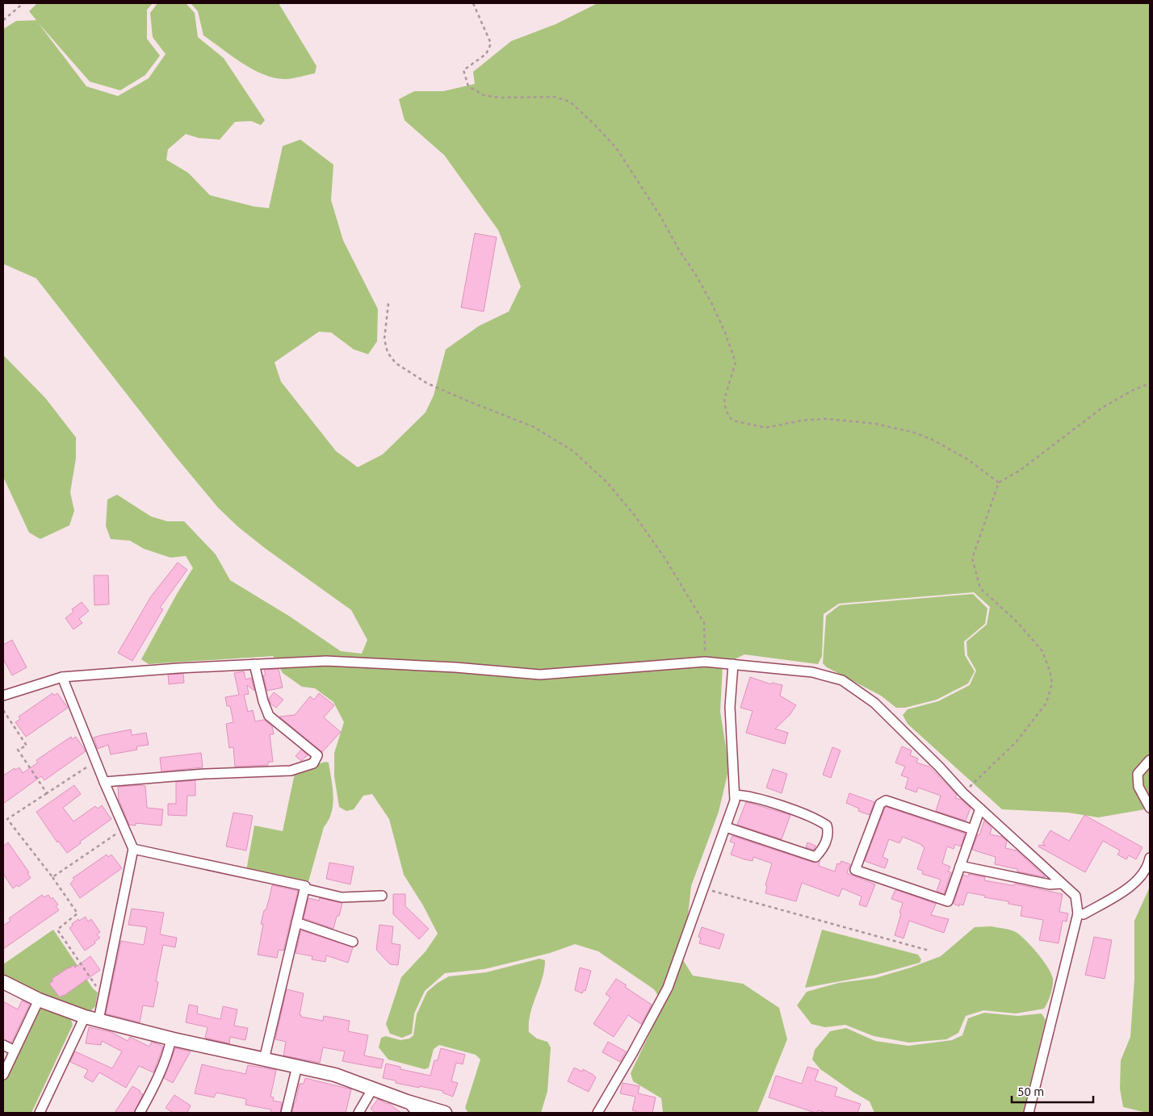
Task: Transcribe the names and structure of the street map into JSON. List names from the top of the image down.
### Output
{
  "scale_bar": "50 m"
}
